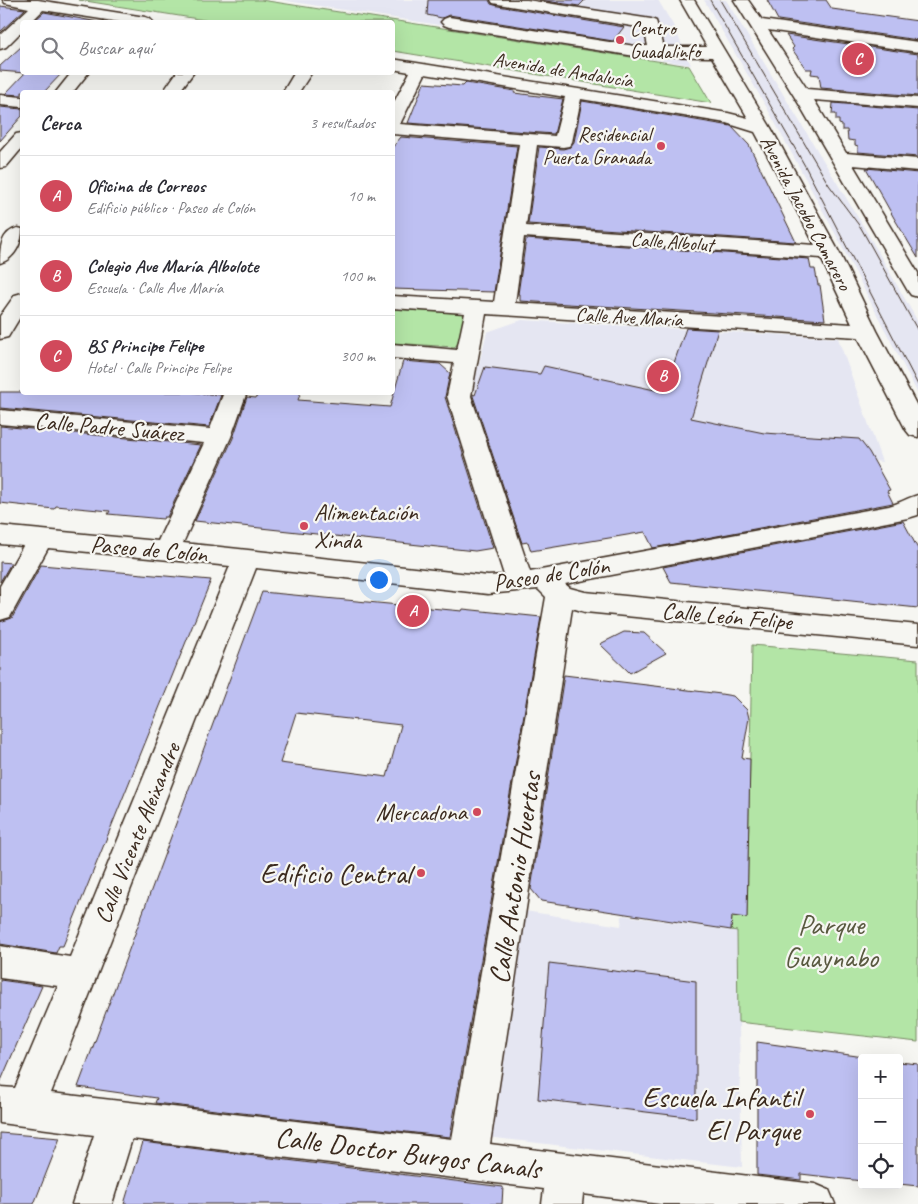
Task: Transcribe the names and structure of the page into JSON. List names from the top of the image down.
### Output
{
  "streets": {
    "street": [
      "Avenida de Andalucía",
      "Avenida Jacobo Camarero",
      "Calle Albolut",
      "Calle Ave María",
      "Calle Padre Suárez",
      "Paseo de Colón",
      "Calle León Felipe",
      "Calle Vicente Aleixandre",
      "Calle Antonio Huertas",
      "Calle Doctor Burgos Canals"
    ]
  },
  "crossings": [
    ["Avenida de Andalucía", "Avenida Jacobo Camarero"],
    ["Avenida Jacobo Camarero", "Calle Albolut"],
    ["Avenida Jacobo Camarero", "Calle Ave María"],
    ["Paseo de Colón", "Calle León Felipe"],
    ["Paseo de Colón", "Calle Vicente Aleixandre"],
    ["Paseo de Colón", "Calle Antonio Huertas"],
    ["Calle León Felipe", "Calle Antonio Huertas"],
    ["Calle Vicente Aleixandre", "Calle Doctor Burgos Canals"],
    ["Calle Antonio Huertas", "Calle Doctor Burgos Canals"]
  ],
  "parks": ["Parque Guaynabo"],
  "places": [
    "Centro Guadalinfo",
    "Residencial Puerta Granada",
    "Alimentación Xinda",
    "Mercadona",
    "Edificio Central",
    "Escuela Infantil El Parque"
  ],
  "page": {
    "search": "Buscar aquí",
    "pins": ["C", "B", "A"],
    "heading": ["Cerca", "3 resultados"],
    "list": [
      {
        "mark": "A",
        "name": "Oficina de Correos",
        "note": "Edificio público · Paseo de Colón",
        "value": "10 m"
      },
      {
        "mark": "B",
        "name": "Colegio Ave María Albolote",
        "note": "Escuela · Calle Ave María",
        "value": "100 m"
      },
      {
        "mark": "C",
        "name": "BS Principe Felipe",
        "note": "Hotel · Calle Principe Felipe",
        "value": "300 m"
      }
    ],
    "map_buttons": ["+", "−"]
  }
}
